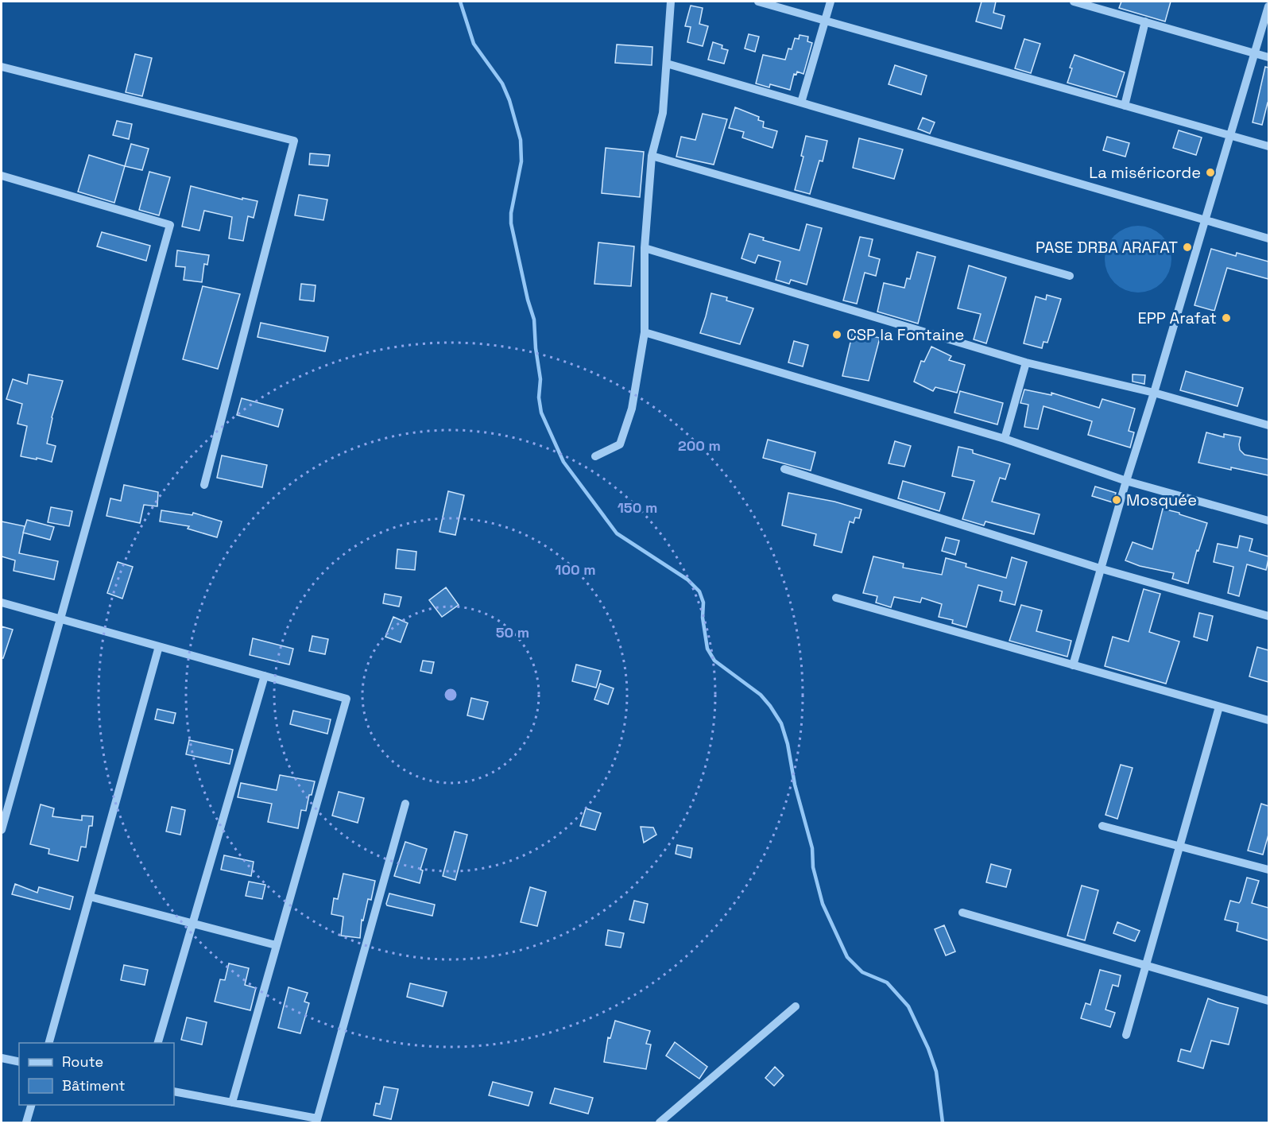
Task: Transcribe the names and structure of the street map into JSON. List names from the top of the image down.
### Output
{
  "places": [
    "La miséricorde",
    "PASE DRBA ARAFAT",
    "EPP Arafat",
    "CSP la Fontaine",
    "Mosquée"
  ],
  "legend": ["Route", "Bâtiment"],
  "rings": [
    "200 m",
    "150 m",
    "100 m",
    "50 m"
  ]
}
